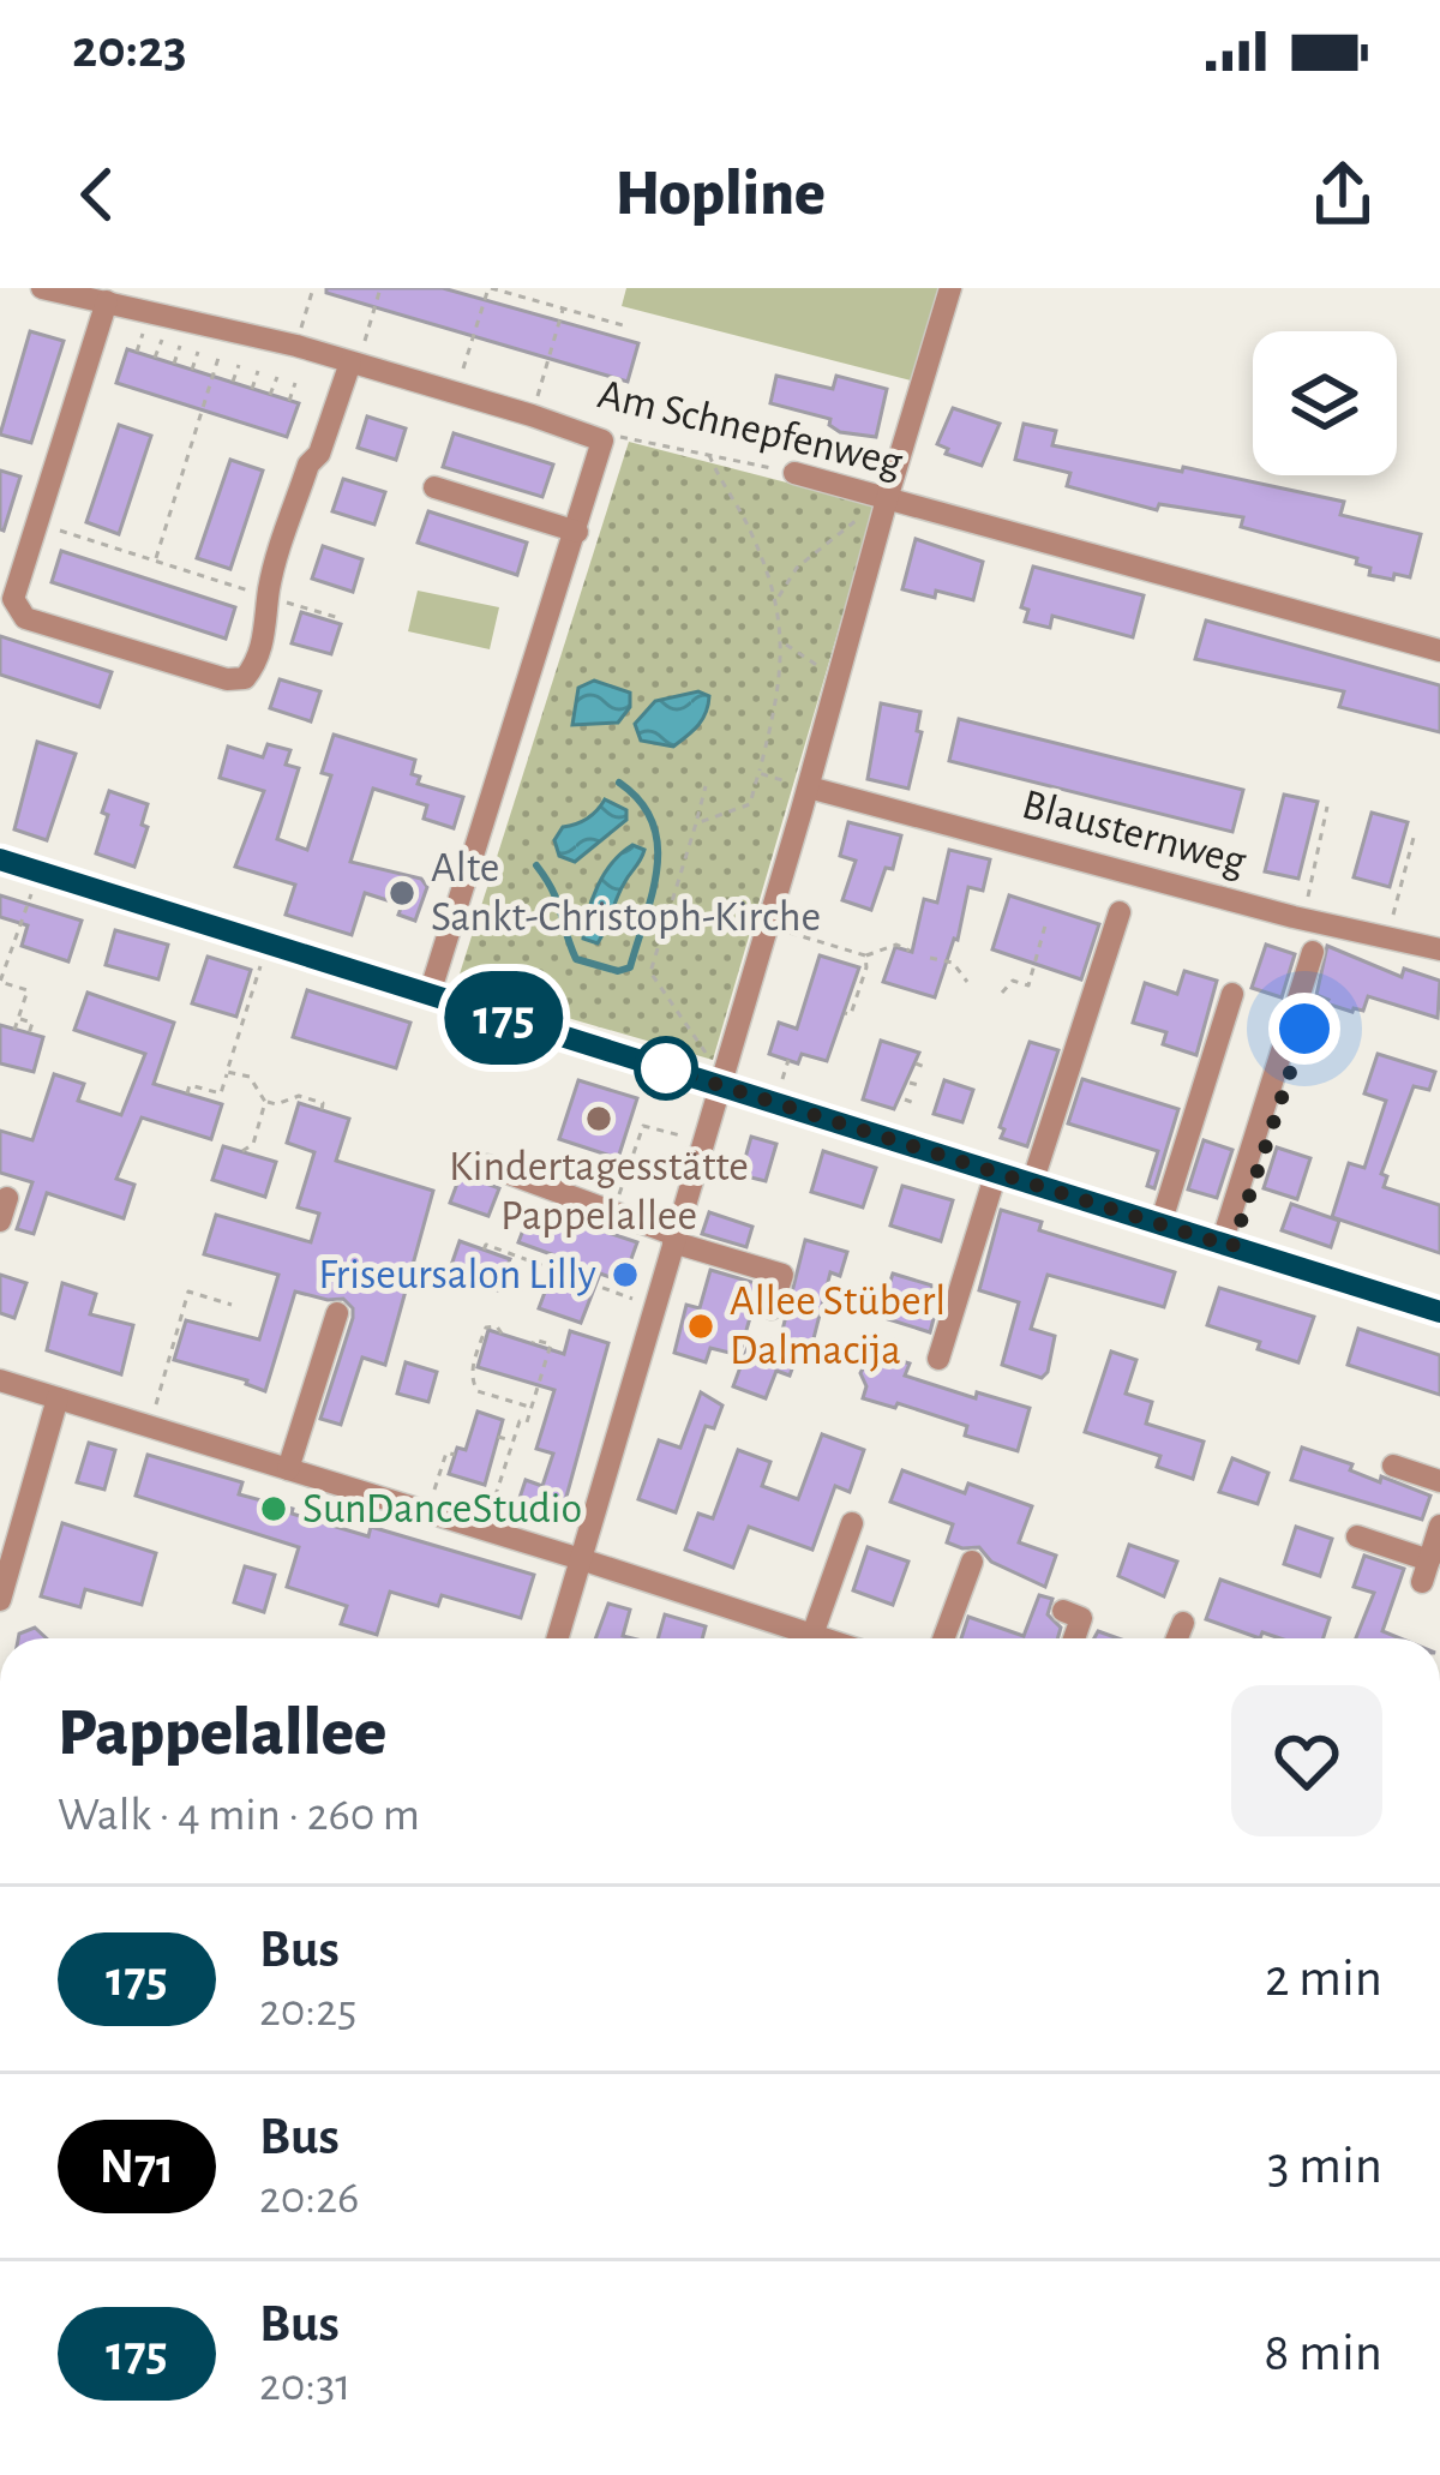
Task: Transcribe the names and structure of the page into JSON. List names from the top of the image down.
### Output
{
  "streets": {
    "street": ["Am Schnepfenweg", "Blausternweg"]
  },
  "places": [
    "Alte Sankt-Christoph-Kirche",
    "Kindertagesstätte Pappelallee",
    "Friseursalon Lilly",
    "Allee Stüberl Dalmacija",
    "SunDanceStudio"
  ],
  "lines": ["bus line 175"],
  "page": {
    "status": "20:23",
    "header": "Hopline",
    "on_map": "175",
    "heading": ["Pappelallee", "Walk · 4 min · 260 m"],
    "list": [
      {
        "mark": "175",
        "name": "Bus",
        "note": "20:25",
        "value": "2 min"
      },
      {
        "mark": "N71",
        "name": "Bus",
        "note": "20:26",
        "value": "3 min"
      },
      {
        "mark": "175",
        "name": "Bus",
        "note": "20:31",
        "value": "8 min"
      }
    ]
  }
}
